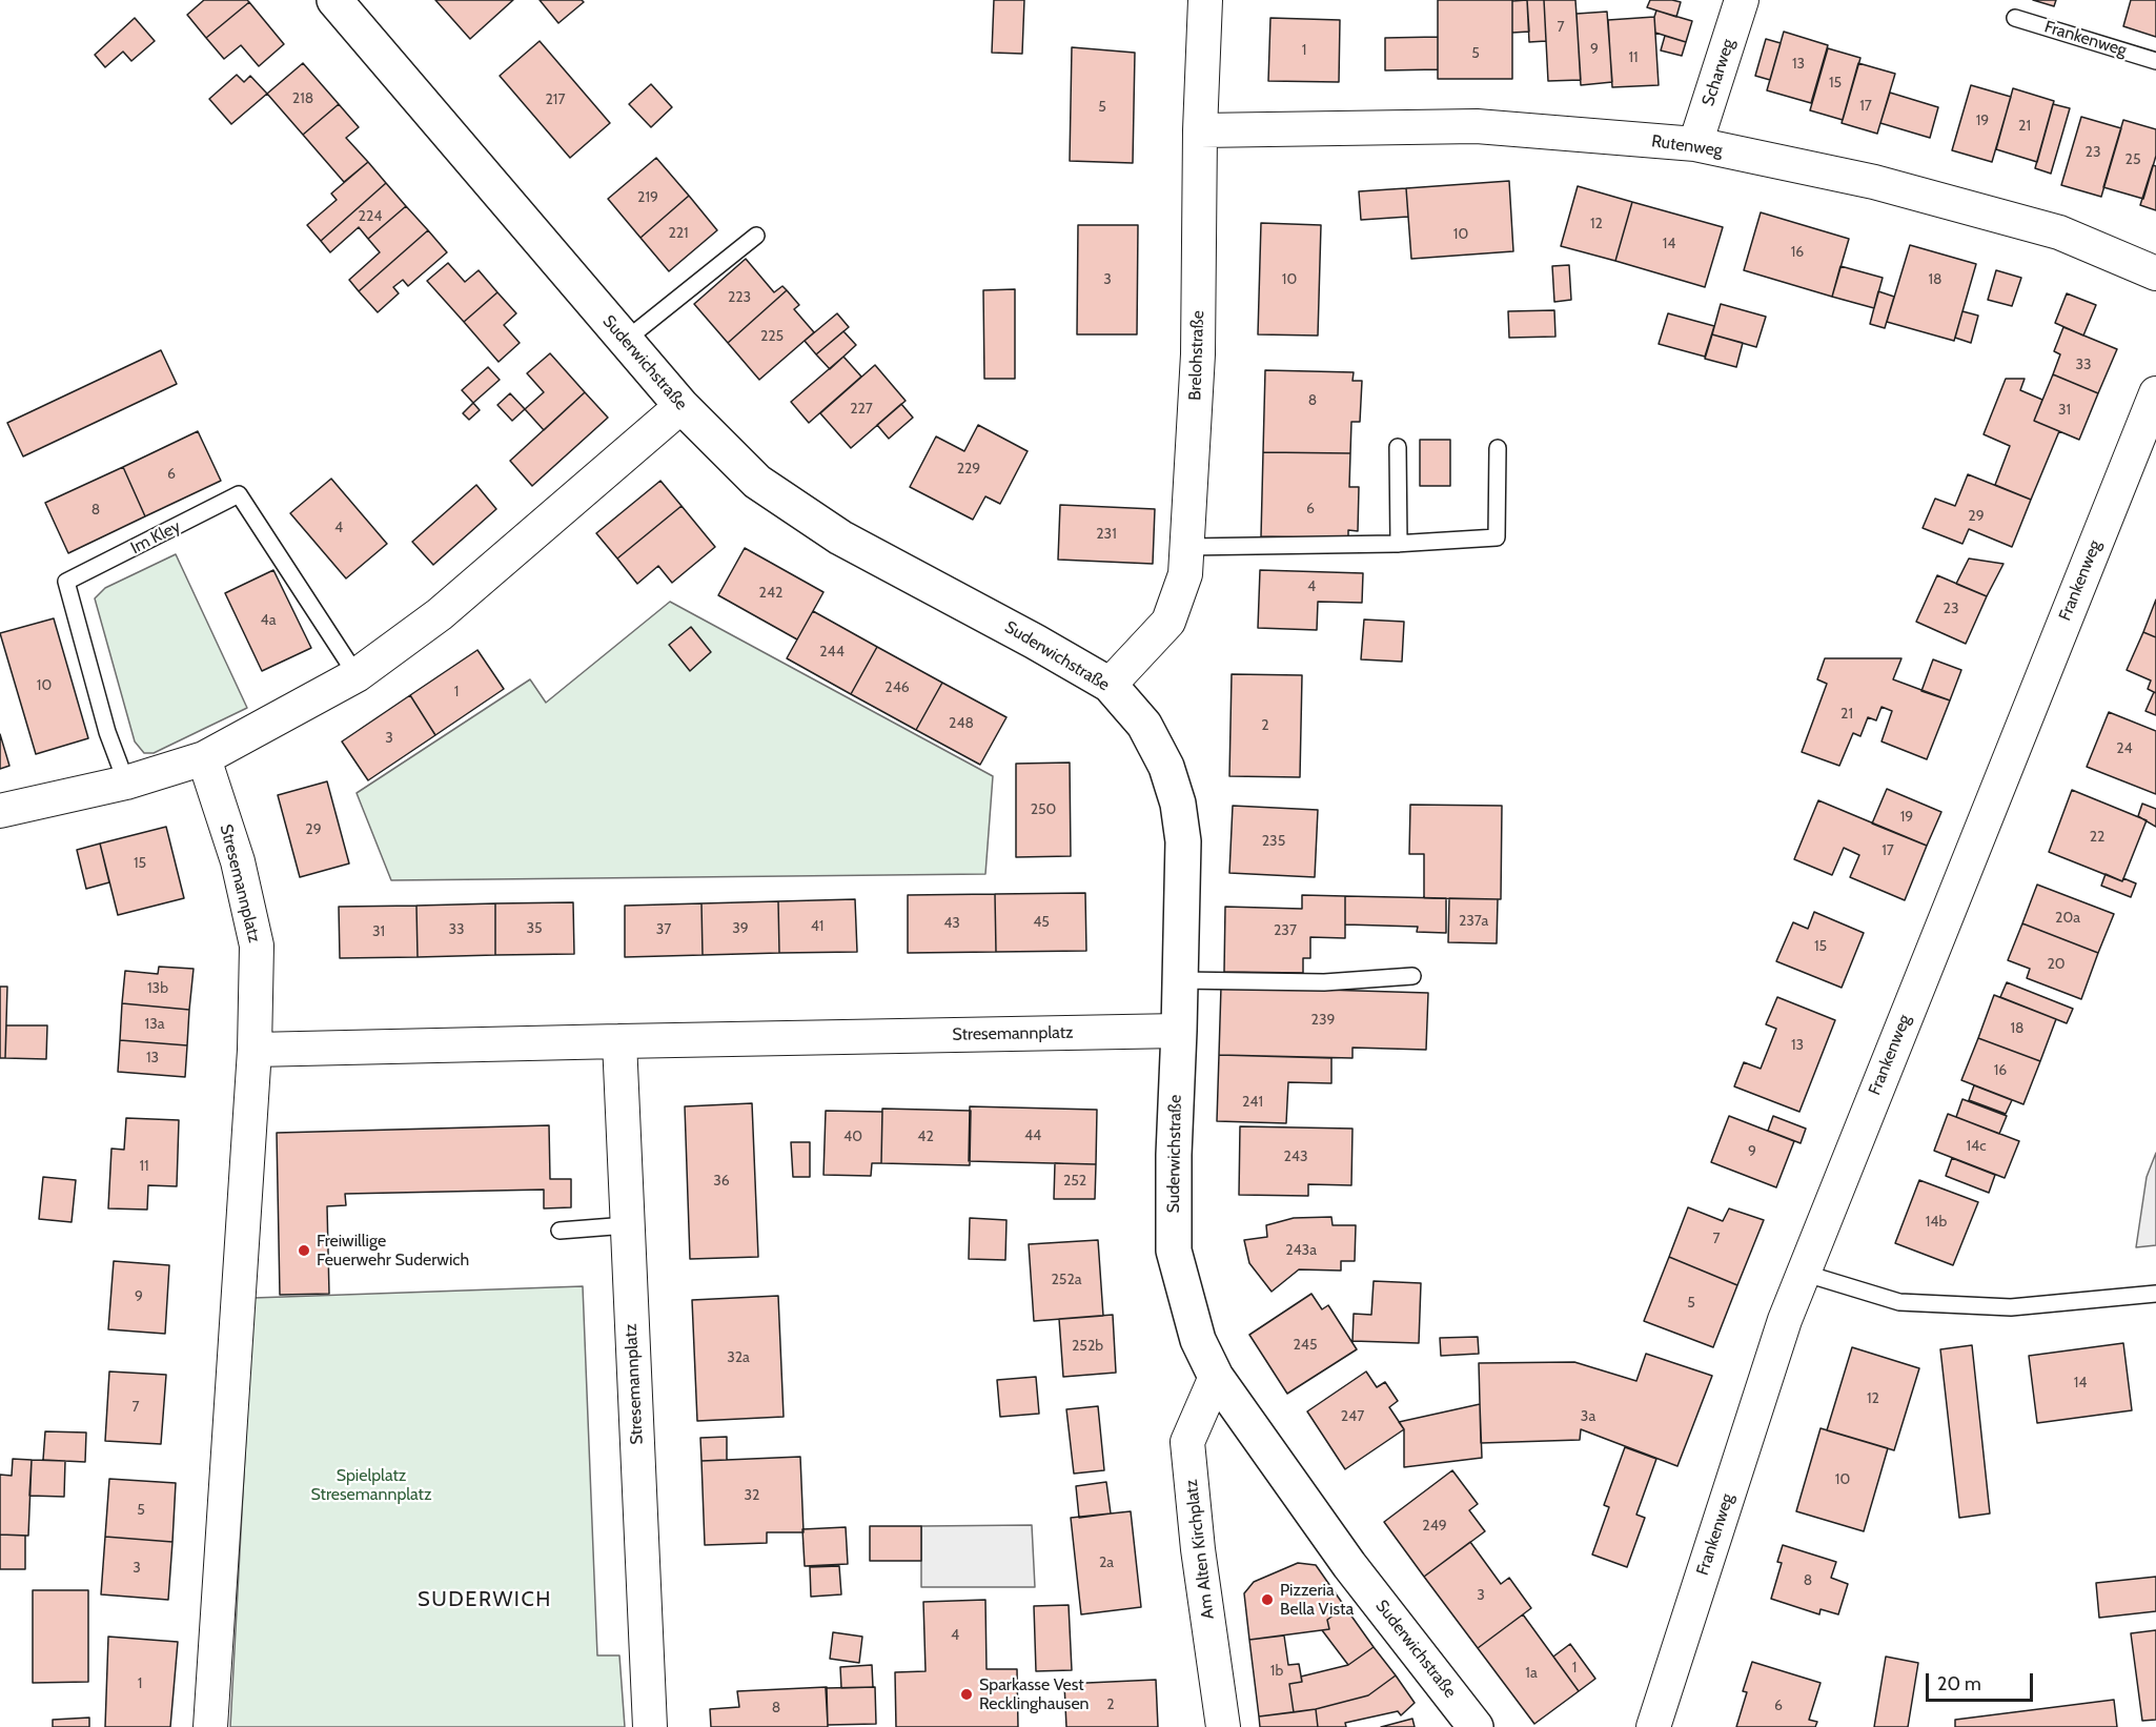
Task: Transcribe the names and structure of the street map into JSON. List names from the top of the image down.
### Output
{
  "streets": {
    "main road": ["Suderwichstraße"],
    "street": [
      "Frankenweg",
      "Scharweg",
      "Rutenweg",
      "Brelohstraße",
      "Stresemannplatz",
      "Am Alten Kirchplatz"
    ],
    "lane": ["Im Kley"]
  },
  "crossings": [
    ["Scharweg", "Rutenweg"],
    ["Rutenweg", "Brelohstraße"],
    ["Brelohstraße", "Suderwichstraße"],
    ["Suderwichstraße", "Stresemannplatz"],
    ["Suderwichstraße", "Am Alten Kirchplatz"]
  ],
  "districts": ["SUDERWICH"],
  "parks": ["Spielplatz Stresemannplatz"],
  "places": ["Freiwillige Feuerwehr Suderwich", "Pizzeria Bella Vista", "Sparkasse Vest Recklinghausen"],
  "house_numbers": [
    "7",
    "9",
    "1",
    "5",
    "11",
    "13",
    "15",
    "218",
    "217",
    "17",
    "5",
    "19",
    "21",
    "23",
    "25",
    "219",
    "224",
    "12",
    "221",
    "10",
    "14",
    "16",
    "3",
    "10",
    "18",
    "223",
    "225",
    "33",
    "8",
    "227",
    "31",
    "229",
    "6",
    "6",
    "8",
    "29",
    "4",
    "231",
    "4",
    "242",
    "23",
    "4a",
    "244",
    "10",
    "246",
    "1",
    "21",
    "248",
    "2",
    "3",
    "24",
    "250",
    "19",
    "29",
    "22",
    "235",
    "17",
    "15",
    "20a",
    "237a",
    "45",
    "43",
    "41",
    "35",
    "39",
    "33",
    "37",
    "237",
    "31",
    "15",
    "20",
    "13b",
    "239",
    "13a",
    "18",
    "13",
    "13",
    "16",
    "241",
    "44",
    "40",
    "42",
    "14c",
    "9",
    "243",
    "11",
    "36",
    "252",
    "14b",
    "7",
    "243a",
    "252a",
    "9",
    "5",
    "245",
    "252b",
    "32a",
    "14",
    "12",
    "7",
    "247",
    "3a",
    "10",
    "32",
    "5",
    "249",
    "2a",
    "3",
    "8",
    "3",
    "4",
    "1",
    "1b",
    "1a",
    "1",
    "2",
    "6",
    "8"
  ],
  "scale_bar": "20 m"
}
